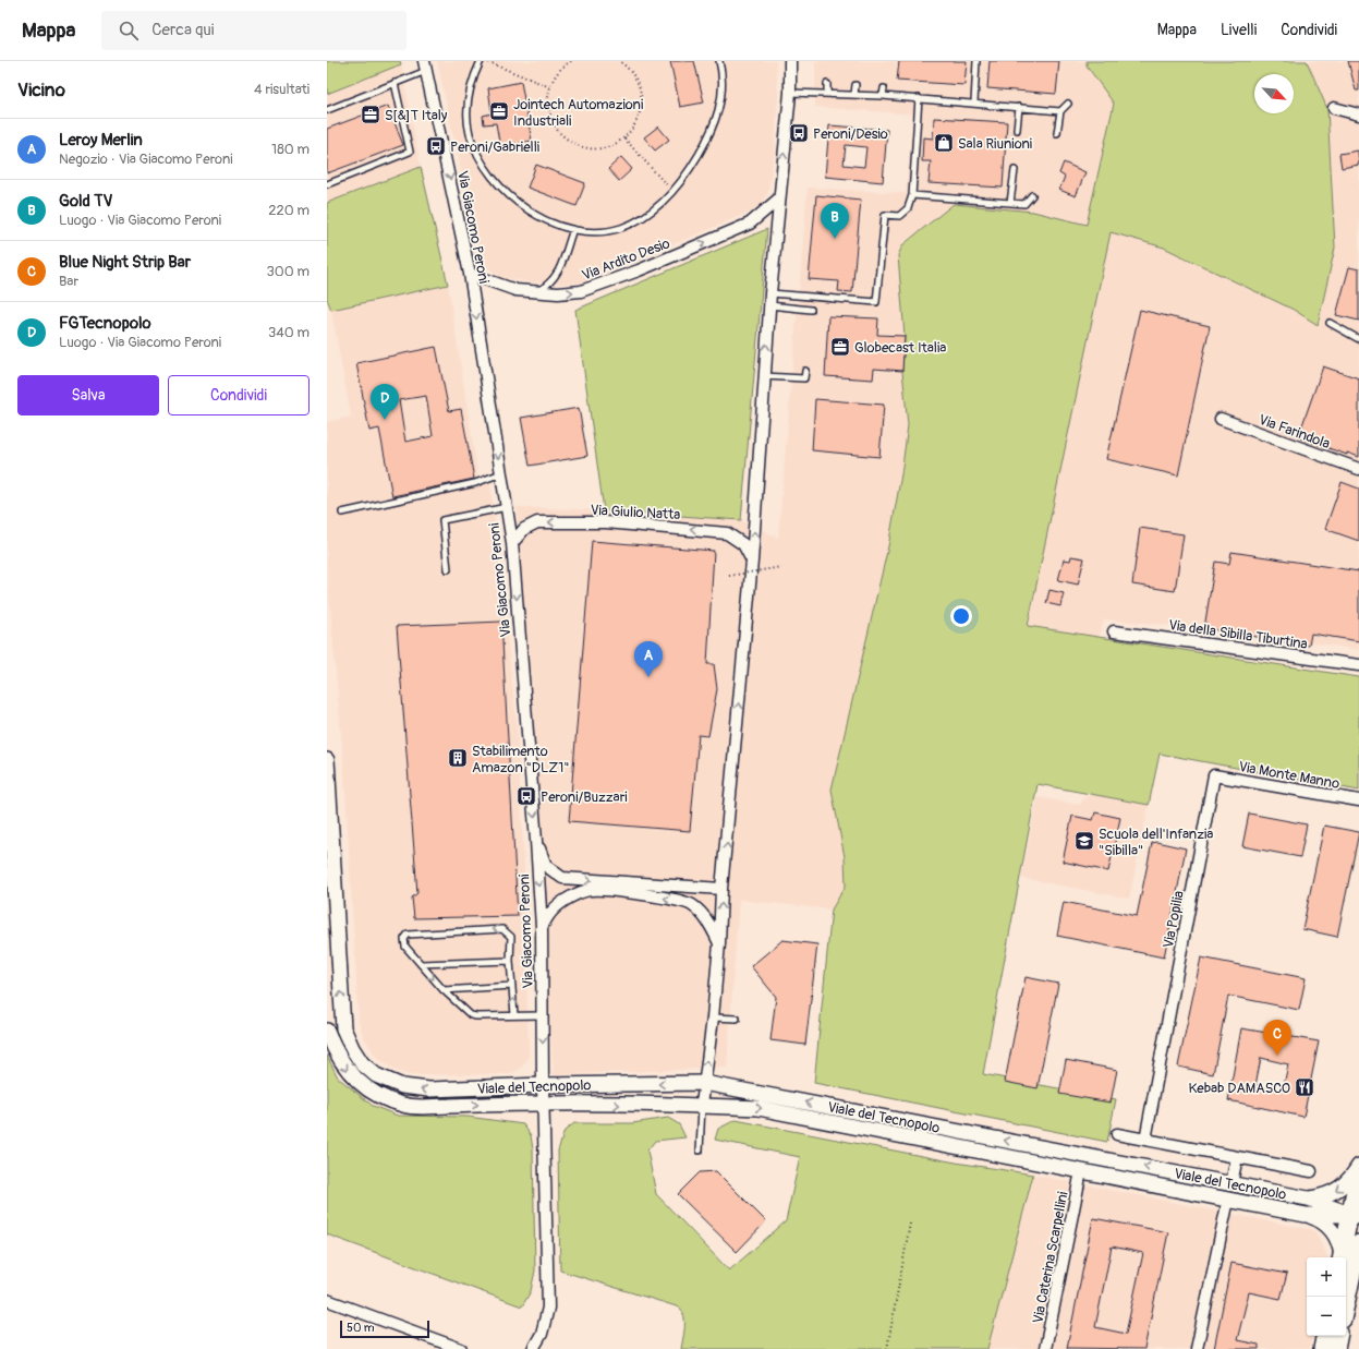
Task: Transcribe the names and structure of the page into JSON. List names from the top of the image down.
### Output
{
  "streets": {
    "main road": ["Viale del Tecnopolo"],
    "street": [
      "Via Giacomo Peroni",
      "Via Ardito Desio",
      "Via Farindola",
      "Via Giulio Natta",
      "Via della Sibilla Tiburtina",
      "Via Monte Manno",
      "Via Popilia",
      "Via Caterina Scarpellini"
    ]
  },
  "crossings": [
    ["Via Giacomo Peroni", "Via Ardito Desio"],
    ["Via Giacomo Peroni", "Via Giulio Natta"],
    ["Via Giacomo Peroni", "Viale del Tecnopolo"],
    ["Via Monte Manno", "Via Popilia"],
    ["Viale del Tecnopolo", "Via Caterina Scarpellini"]
  ],
  "one_way": ["Via Giacomo Peroni", "Via Ardito Desio", "Via Giulio Natta"],
  "places": {
    "office": ["Jointech Automazioni Industriali", "S[&]T Italy", "Globecast Italia"],
    "bus stop": ["Peroni/Desio", "Peroni/Gabrielli", "Peroni/Buzzari"],
    "shop": ["Sala Riunioni"],
    "building": ["Stabilimento Amazon \"DLZ1\""],
    "school or university": ["Scuola dell'Infanzia \"Sibilla\""],
    "restaurant": ["Kebab DAMASCO"]
  },
  "scale_bar": "50 m",
  "north": "bottom right",
  "page": {
    "header": "Mappa",
    "search": "Cerca qui",
    "nav": ["Mappa", "Livelli", "Condividi"],
    "heading": ["Vicino", "4 risultati"],
    "list": [
      {
        "mark": "A",
        "name": "Leroy Merlin",
        "note": "Negozio · Via Giacomo Peroni",
        "value": "180 m"
      },
      {
        "mark": "B",
        "name": "Gold TV",
        "note": "Luogo · Via Giacomo Peroni",
        "value": "220 m"
      },
      {
        "mark": "C",
        "name": "Blue Night Strip Bar",
        "note": "Bar",
        "value": "300 m"
      },
      {
        "mark": "D",
        "name": "FGTecnopolo",
        "note": "Luogo · Via Giacomo Peroni",
        "value": "340 m"
      }
    ],
    "pins": [
      "B",
      "D",
      "A",
      "C"
    ],
    "buttons": ["Salva", "Condividi"],
    "map_buttons": ["+", "−"],
    "scale": "50 m"
  }
}
